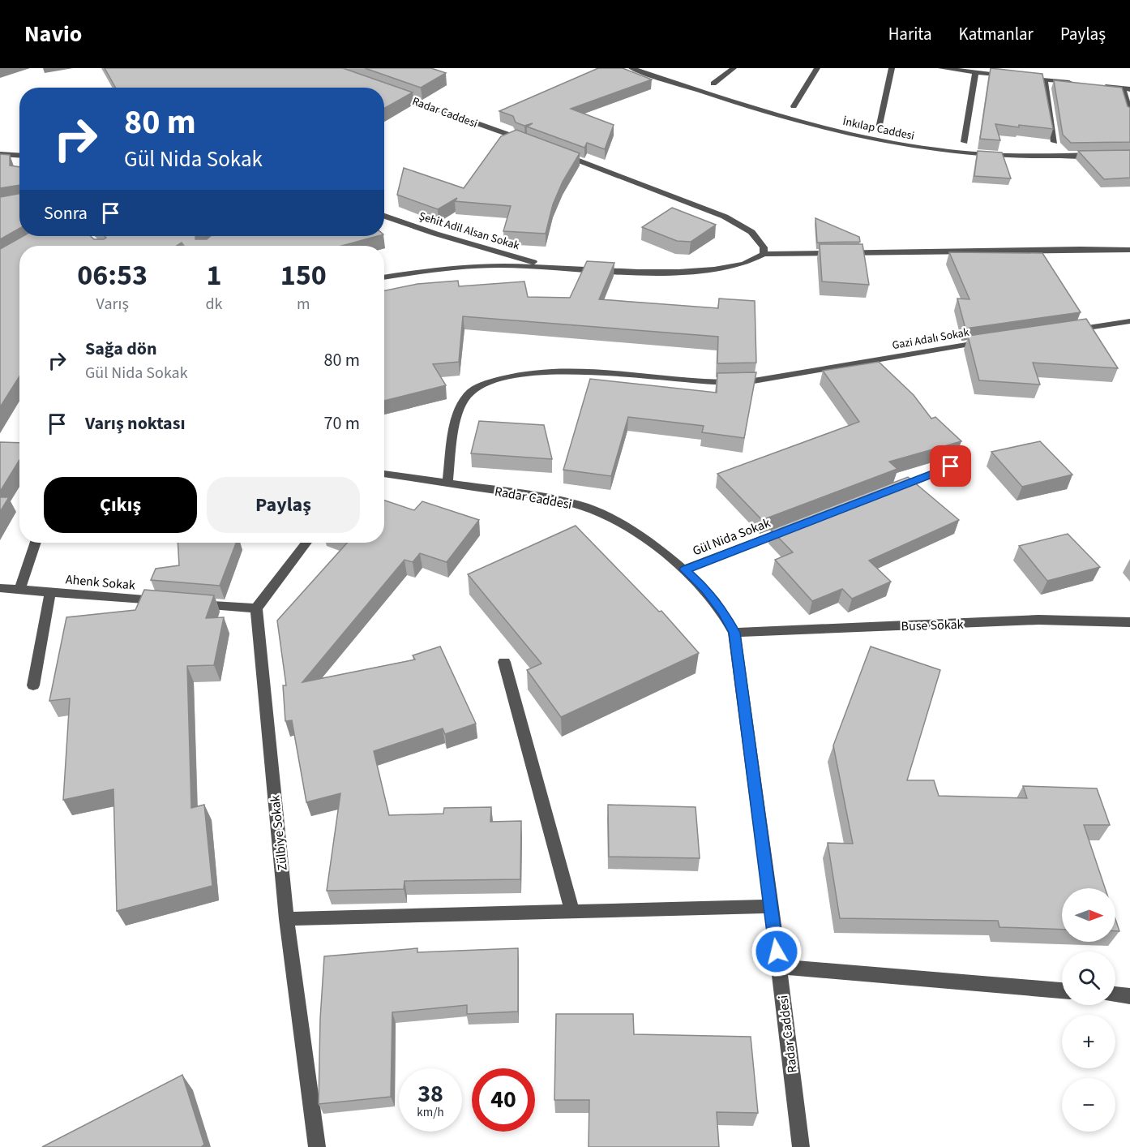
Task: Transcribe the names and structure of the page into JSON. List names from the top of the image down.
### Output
{
  "streets": {
    "street": [
      "Radar Caddesi",
      "İnkılap Caddesi",
      "Şehit Adil Alsan Sokak",
      "Gazi Adalı Sokak",
      "Gül Nida Sokak",
      "Ahenk Sokak",
      "Buse Sokak",
      "Zülbiye Sokak"
    ]
  },
  "crossings": [
    ["Radar Caddesi", "Gazi Adalı Sokak"],
    ["Radar Caddesi", "Gül Nida Sokak"],
    ["Radar Caddesi", "Buse Sokak"]
  ],
  "north": "right",
  "page": {
    "header": "Navio",
    "nav": ["Harita", "Katmanlar", "Paylaş"],
    "turn": ["80 m", "Gül Nida Sokak"],
    "then": "Sonra",
    "eta": [
      "06:53",
      "Varış",
      "1",
      "dk",
      "150",
      "m"
    ],
    "list": [
      {
        "name": "Sağa dön",
        "note": "Gül Nida Sokak",
        "value": "80 m"
      },
      {
        "name": "Varış noktası",
        "value": "70 m"
      }
    ],
    "buttons": ["Çıkış", "Paylaş"],
    "map_buttons": ["+", "−"],
    "speed": "38 km/h",
    "limit": "40"
  }
}
